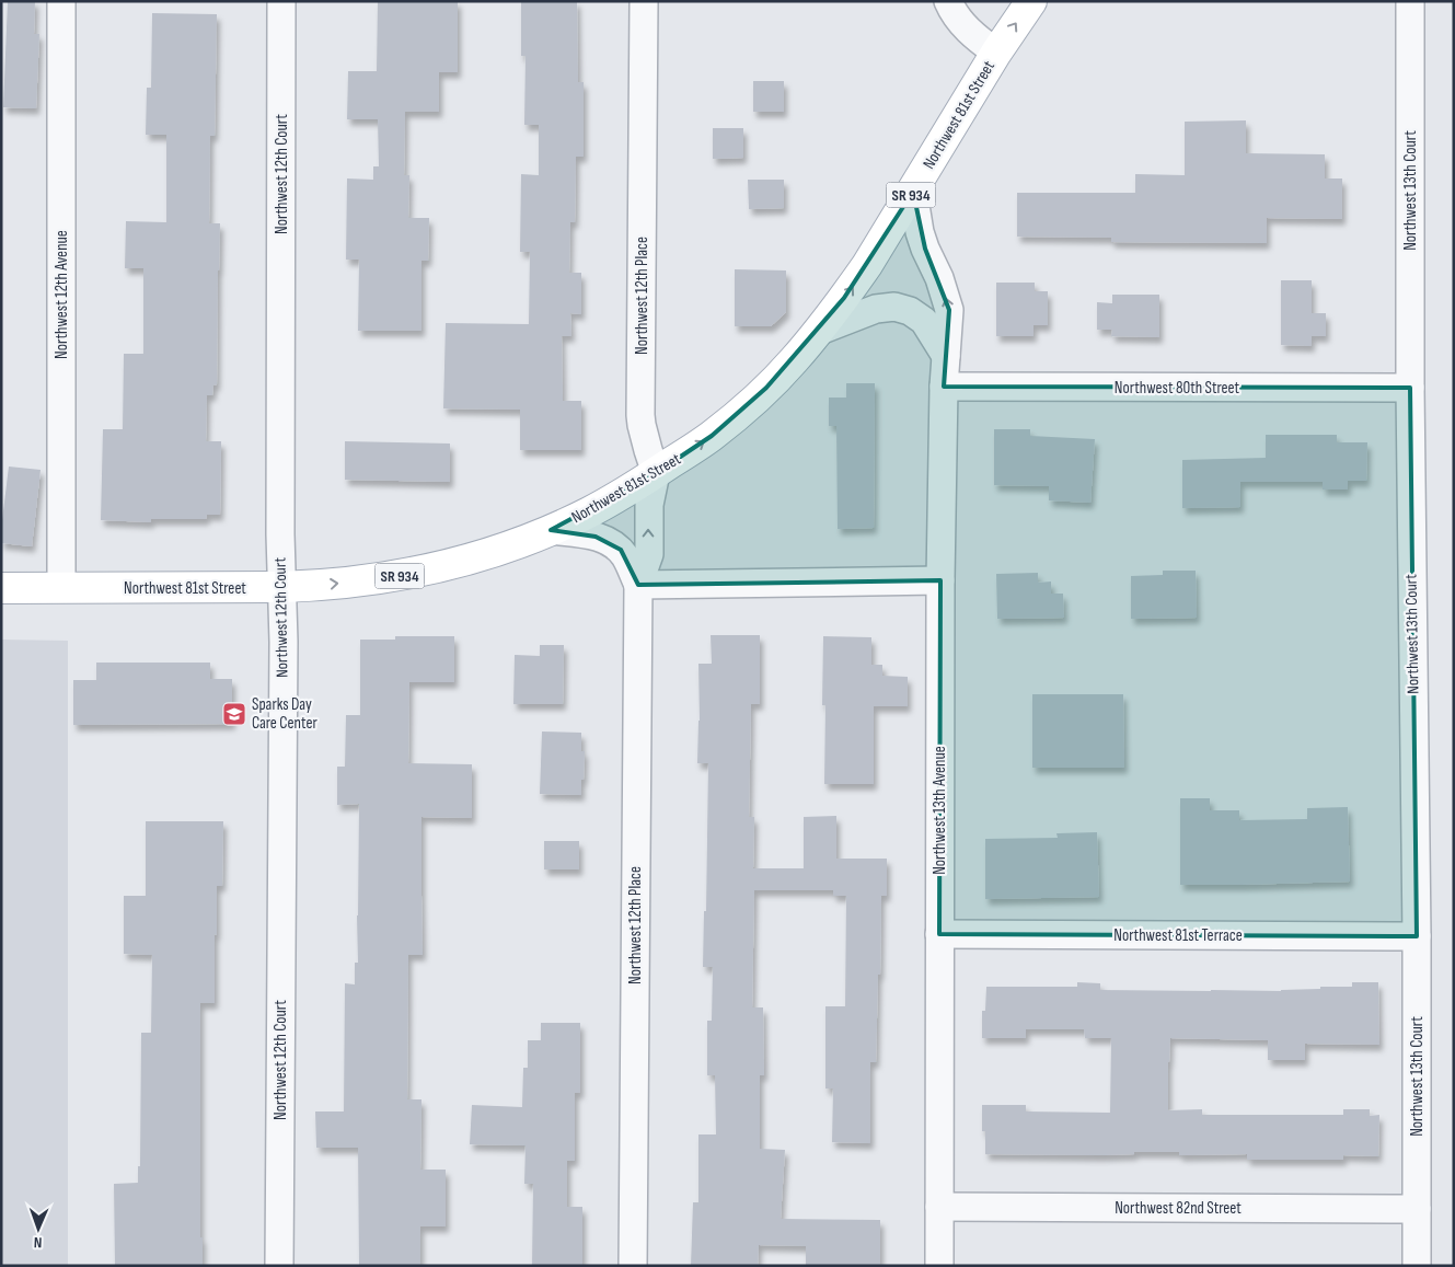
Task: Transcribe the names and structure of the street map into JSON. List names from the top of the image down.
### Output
{
  "streets": {
    "main road": ["Northwest 81st Street", "SR 934"],
    "street": [
      "Northwest 12th Court",
      "Northwest 13th Court",
      "Northwest 12th Avenue",
      "Northwest 12th Place",
      "Northwest 80th Street",
      "Northwest 13th Avenue",
      "Northwest 81st Terrace",
      "Northwest 82nd Street"
    ]
  },
  "crossings": [
    ["Northwest 81st Street", "Northwest 12th Court"],
    ["Northwest 81st Street", "Northwest 12th Avenue"],
    ["Northwest 81st Street", "Northwest 12th Place"],
    ["Northwest 81st Street", "Northwest 13th Avenue"],
    ["Northwest 13th Court", "Northwest 80th Street"],
    ["Northwest 13th Court", "Northwest 81st Terrace"],
    ["Northwest 13th Court", "Northwest 82nd Street"],
    ["Northwest 80th Street", "Northwest 13th Avenue"],
    ["Northwest 13th Avenue", "Northwest 81st Terrace"],
    ["Northwest 13th Avenue", "Northwest 82nd Street"]
  ],
  "one_way": ["Northwest 81st Street"],
  "places": {
    "school or university": ["Sparks Day Care Center"]
  },
  "north": "bottom"
}
